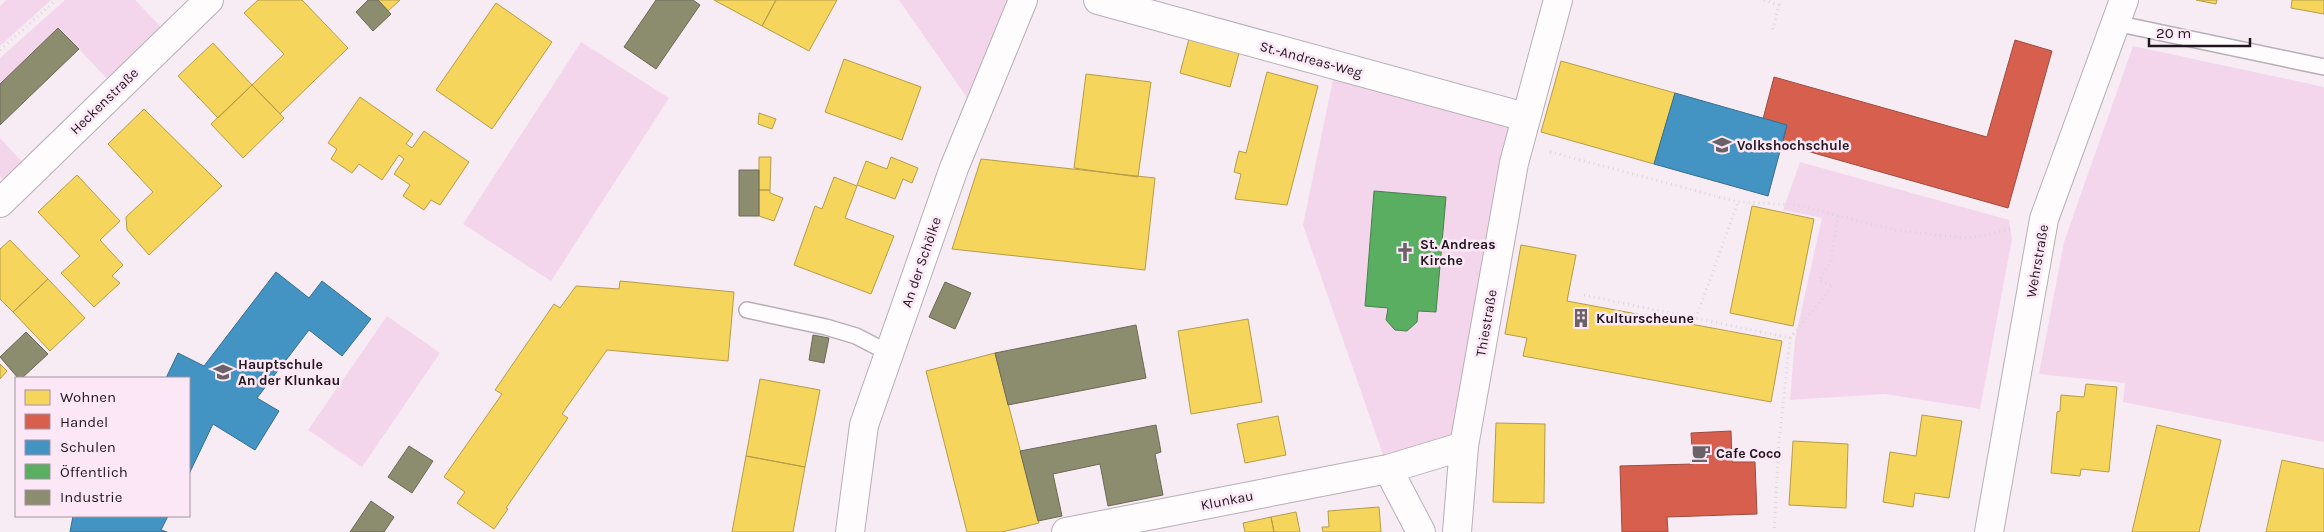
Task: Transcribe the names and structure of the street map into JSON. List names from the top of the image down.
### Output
{
  "streets": {
    "street": [
      "St.-Andreas-Weg",
      "Heckenstraße",
      "Wehrstraße",
      "An der Schölke",
      "Thiestraße",
      "Klunkau"
    ]
  },
  "crossings": [
    ["St.-Andreas-Weg", "Thiestraße"],
    ["Thiestraße", "Klunkau"]
  ],
  "places": {
    "school or university": ["Volkshochschule", "Hauptschule An der Klunkau"],
    "church": ["St. Andreas Kirche"],
    "building": ["Kulturscheune"],
    "cafe": ["Cafe Coco"]
  },
  "legend": [
    "Wohnen",
    "Handel",
    "Schulen",
    "Öffentlich",
    "Industrie"
  ],
  "scale_bar": "20 m"
}
